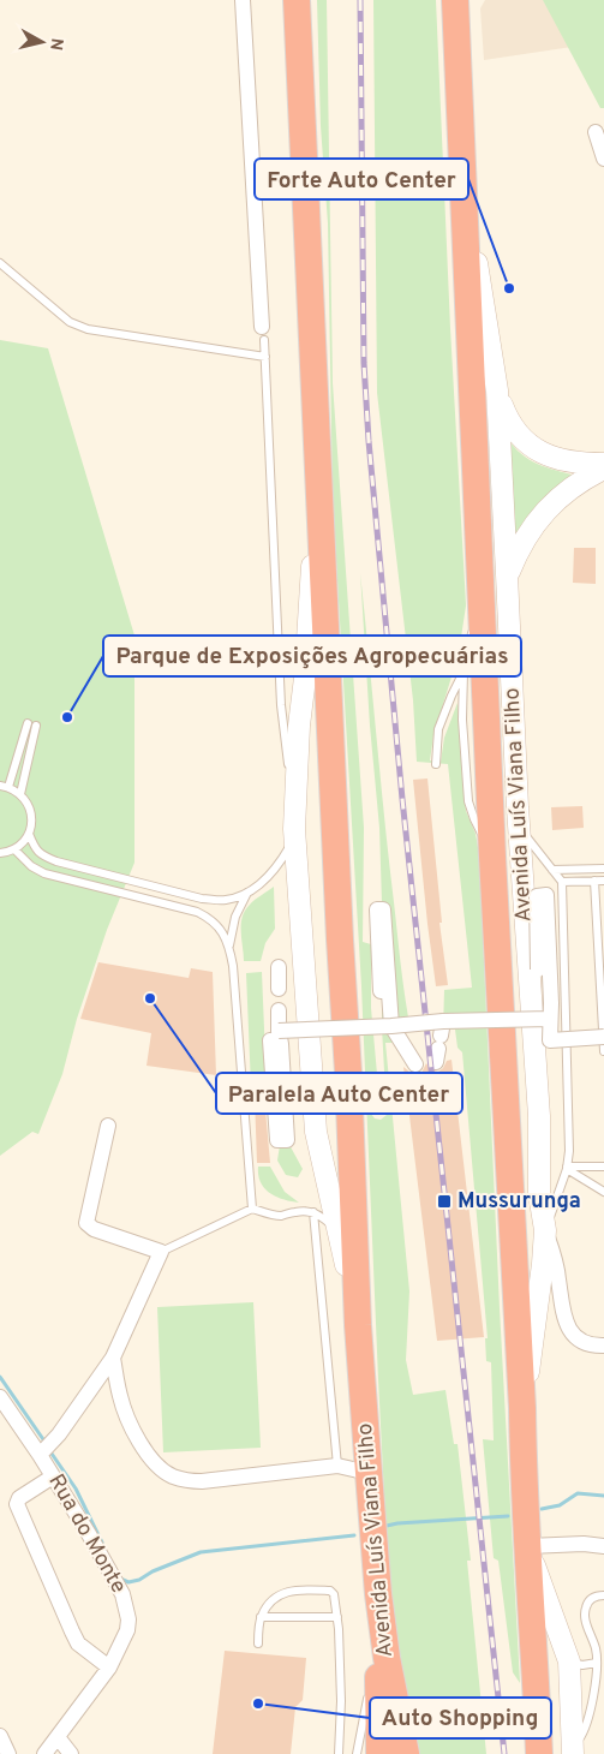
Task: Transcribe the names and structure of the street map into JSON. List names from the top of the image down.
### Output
{
  "streets": {
    "highway": ["Avenida Luís Viana Filho"],
    "street": ["Rua do Monte"]
  },
  "places": {
    "other": [
      "Forte Auto Center",
      "Parque de Exposições Agropecuárias",
      "Paralela Auto Center",
      "Auto Shopping"
    ],
    "transit": ["Mussurunga"]
  },
  "north": "right"
}
